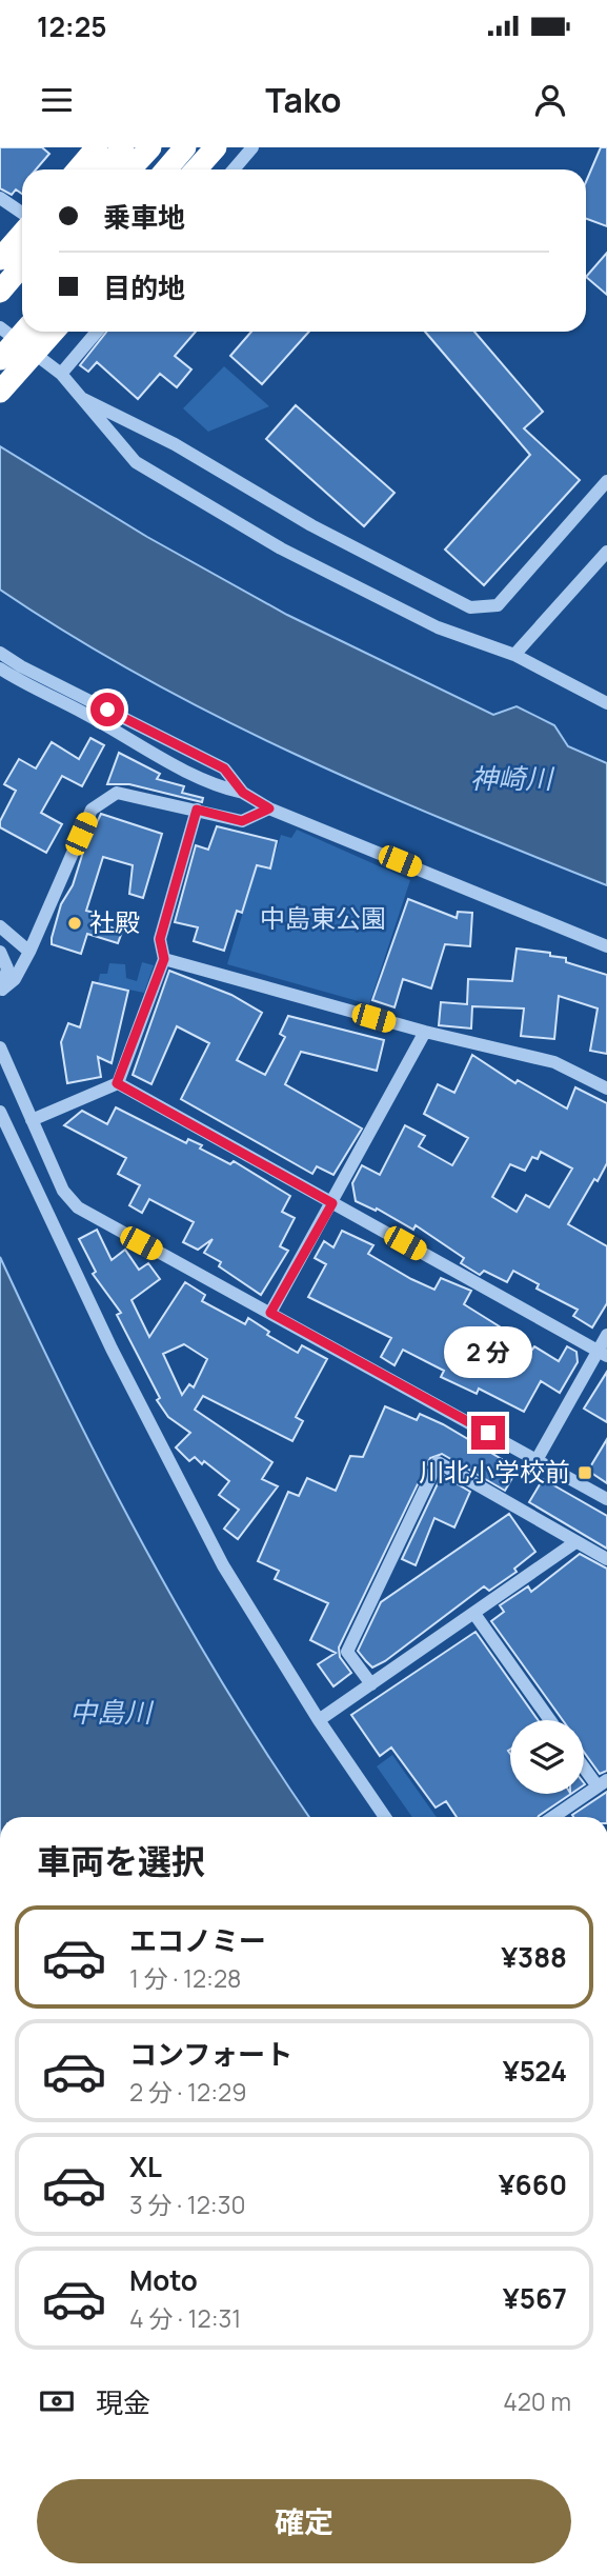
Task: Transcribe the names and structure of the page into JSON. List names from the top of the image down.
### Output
{
  "water": ["神崎川", "中島川"],
  "parks": ["中島東公園"],
  "places": {
    "other": ["社殿"],
    "transit": ["川北小学校前"]
  },
  "page": {
    "status": "12:25",
    "header": "Tako",
    "banner": ["乗車地", "目的地"],
    "bubble": "2 分",
    "heading": "車両を選択",
    "list": [
      {
        "name": "エコノミー",
        "note": "1 分 · 12:28",
        "value": "¥388"
      },
      {
        "name": "コンフォート",
        "note": "2 分 · 12:29",
        "value": "¥524"
      },
      {
        "name": "XL",
        "note": "3 分 · 12:30",
        "value": "¥660"
      },
      {
        "name": "Moto",
        "note": "4 分 · 12:31",
        "value": "¥567"
      }
    ],
    "pay": ["現金", "420 m"],
    "buttons": "確定"
  }
}
